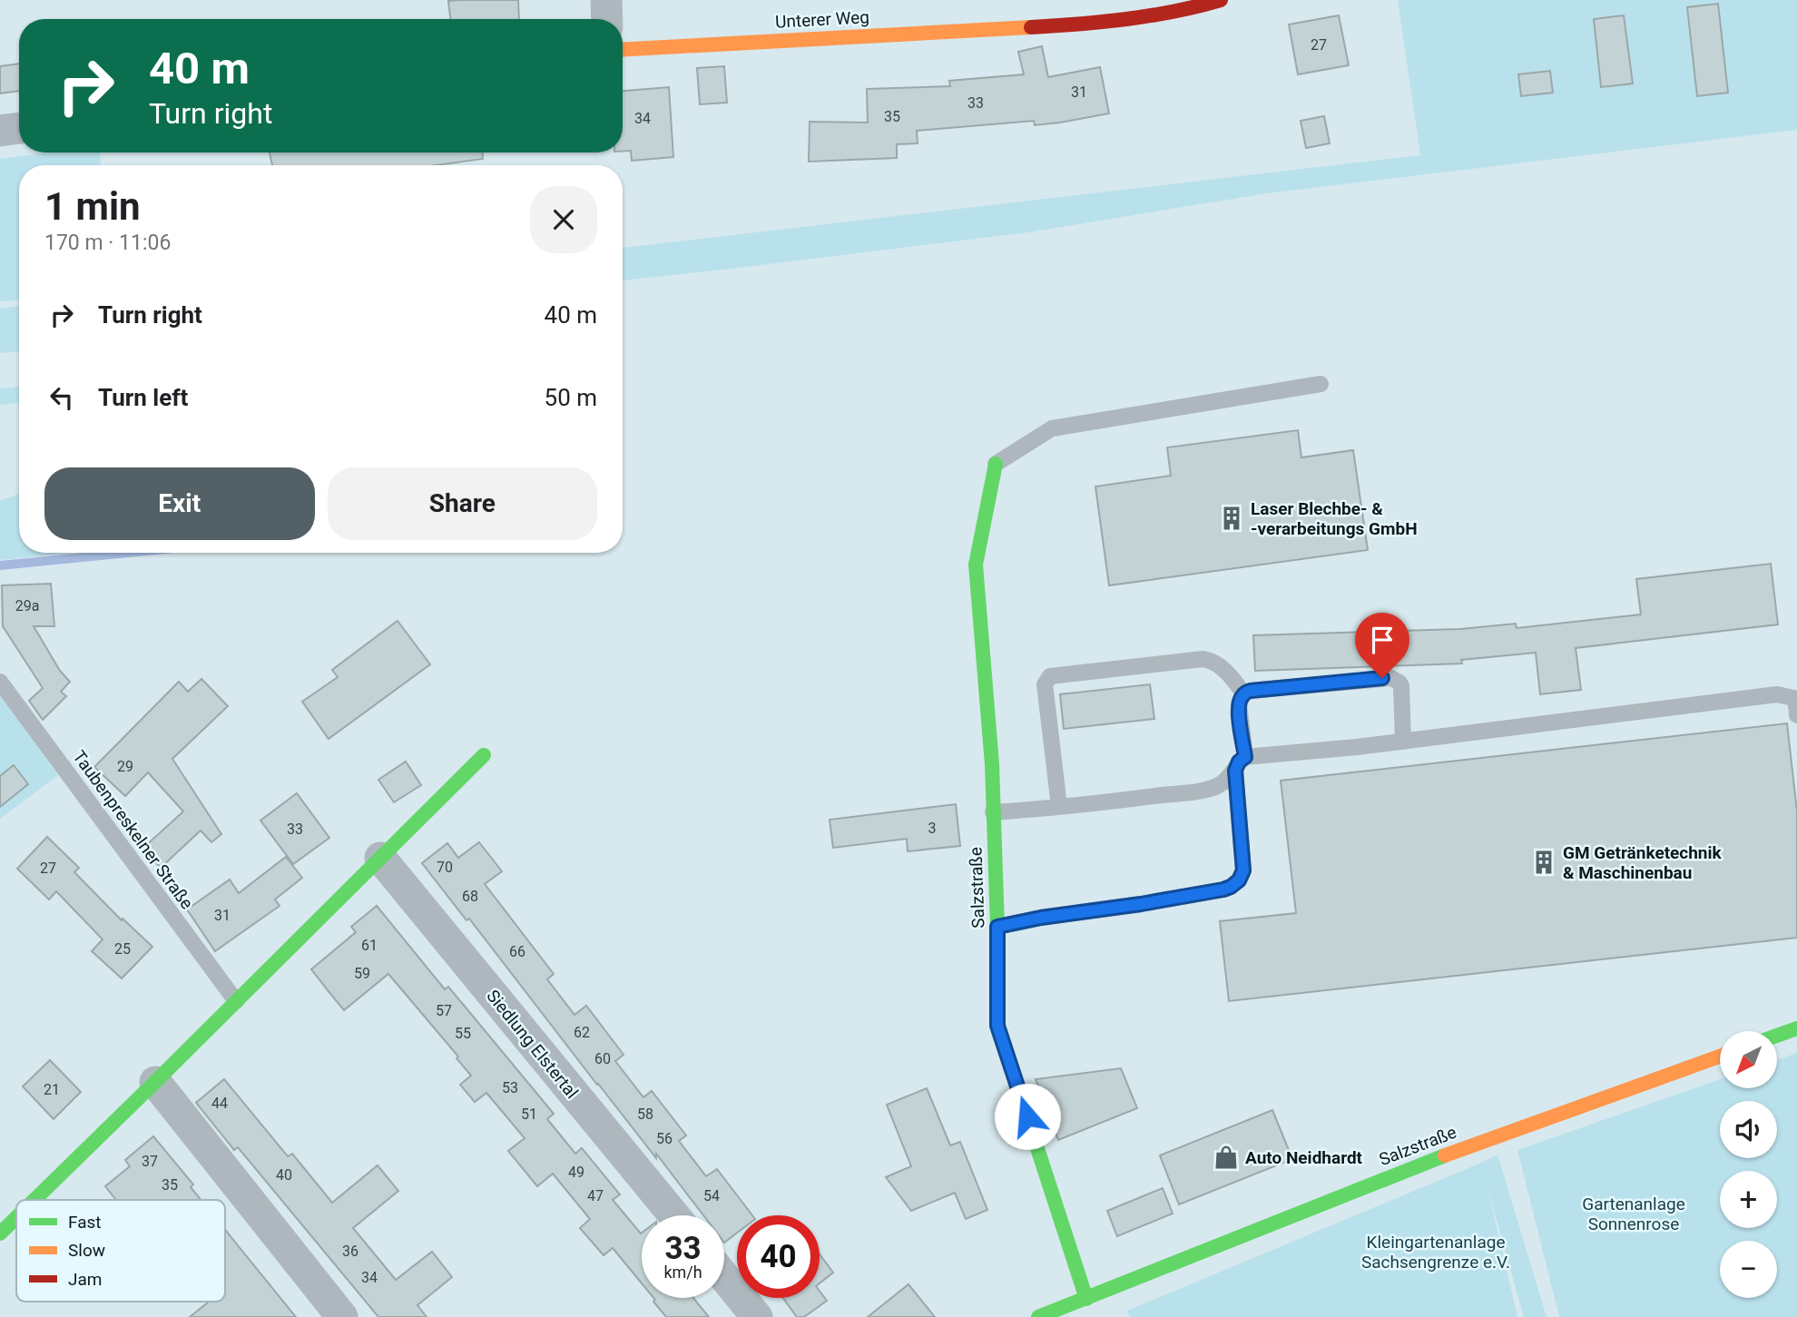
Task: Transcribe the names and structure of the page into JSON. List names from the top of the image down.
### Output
{
  "streets": {
    "street": ["Unterer Weg", "Salzstraße", "Siedlung Elstertal"],
    "lane": ["Taubenpreskelner Straße"]
  },
  "parks": ["Gartenanlage Sonnenrose", "Kleingartenanlage Sachsengrenze e.V."],
  "places": {
    "building": ["Laser Blechbe- & -verarbeitungs GmbH", "GM Getränketechnik & Maschinenbau"],
    "shop": ["Auto Neidhardt"]
  },
  "house_numbers": [
    "27",
    "31",
    "33",
    "35",
    "34",
    "29a",
    "29",
    "3",
    "33",
    "70",
    "27",
    "68",
    "31",
    "61",
    "25",
    "66",
    "59",
    "57",
    "62",
    "55",
    "60",
    "53",
    "21",
    "44",
    "51",
    "58",
    "56",
    "37",
    "49",
    "40",
    "35",
    "47",
    "54",
    "36",
    "34"
  ],
  "legend": ["Fast", "Slow", "Jam"],
  "north": "bottom left",
  "page": {
    "turn": ["40 m", "Turn right"],
    "heading": ["1 min", "170 m · 11:06"],
    "list": [
      {
        "name": "Turn right",
        "value": "40 m"
      },
      {
        "name": "Turn left",
        "value": "50 m"
      }
    ],
    "buttons": ["Exit", "Share"],
    "map_buttons": ["+", "−"],
    "speed": "33 km/h",
    "limit": "40"
  }
}
